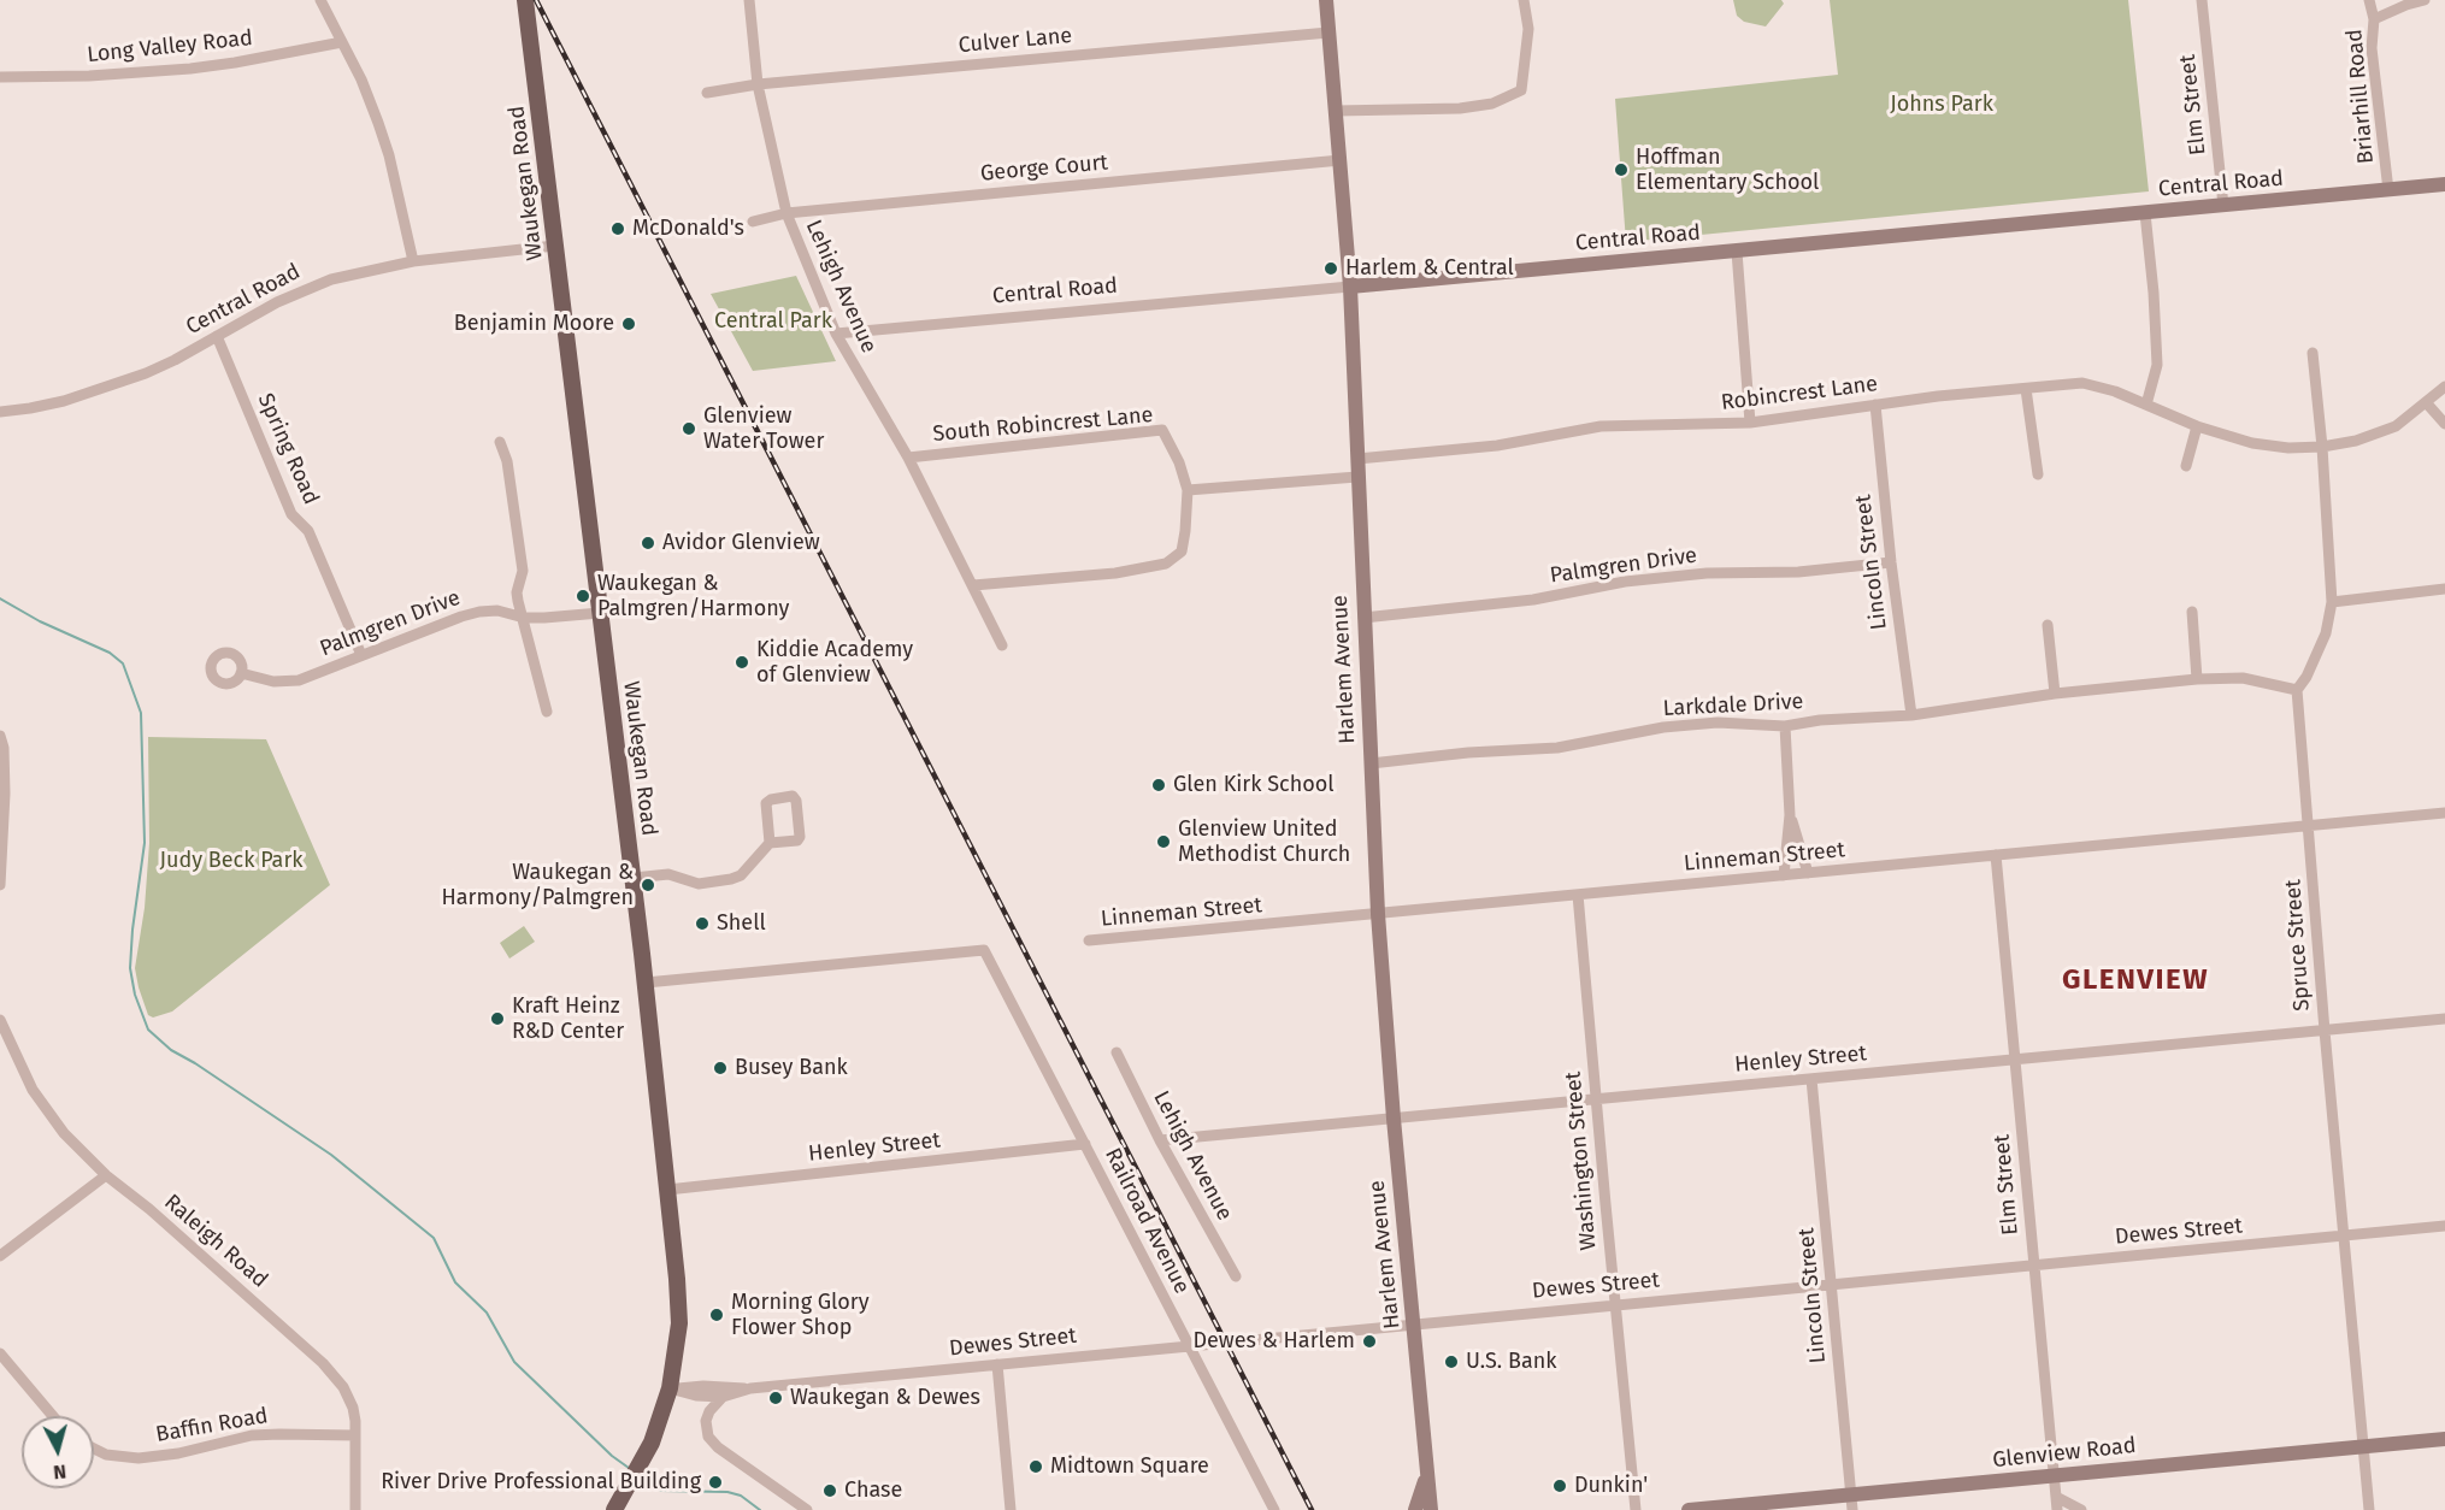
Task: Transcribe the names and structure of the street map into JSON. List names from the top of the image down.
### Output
{
  "streets": {
    "main road": [
      "Waukegan Road",
      "Central Road",
      "Harlem Avenue",
      "Glenview Road"
    ],
    "street": [
      "Culver Lane",
      "Long Valley Road",
      "Briarhill Road",
      "Elm Street",
      "George Court",
      "Lehigh Avenue",
      "Robincrest Lane",
      "South Robincrest Lane",
      "Spring Road",
      "Lincoln Street",
      "Palmgren Drive",
      "Larkdale Drive",
      "Linneman Street",
      "Spruce Street",
      "Henley Street",
      "Washington Street",
      "Railroad Avenue",
      "Dewes Street",
      "Raleigh Road",
      "Baffin Road"
    ]
  },
  "crossings": [
    ["Culver Lane", "Lehigh Avenue"],
    ["Culver Lane", "Harlem Avenue"],
    ["Briarhill Road", "Central Road"],
    ["Elm Street", "Central Road"],
    ["Elm Street", "Linneman Street"],
    ["Elm Street", "Henley Street"],
    ["Elm Street", "Dewes Street"],
    ["Elm Street", "Glenview Road"],
    ["George Court", "Lehigh Avenue"],
    ["George Court", "Harlem Avenue"],
    ["Waukegan Road", "Central Road"],
    ["Waukegan Road", "Palmgren Drive"],
    ["Waukegan Road", "Henley Street"],
    ["Waukegan Road", "Railroad Avenue"],
    ["Waukegan Road", "Dewes Street"],
    ["Central Road", "Lehigh Avenue"],
    ["Central Road", "Spring Road"],
    ["Central Road", "Harlem Avenue"],
    ["Lehigh Avenue", "South Robincrest Lane"],
    ["Lehigh Avenue", "Henley Street"],
    ["Robincrest Lane", "Lincoln Street"],
    ["Robincrest Lane", "Harlem Avenue"],
    ["Spring Road", "Palmgren Drive"],
    ["Lincoln Street", "Palmgren Drive"],
    ["Lincoln Street", "Larkdale Drive"],
    ["Lincoln Street", "Henley Street"],
    ["Lincoln Street", "Dewes Street"],
    ["Lincoln Street", "Glenview Road"],
    ["Palmgren Drive", "Harlem Avenue"],
    ["Harlem Avenue", "Larkdale Drive"],
    ["Harlem Avenue", "Linneman Street"],
    ["Harlem Avenue", "Henley Street"],
    ["Harlem Avenue", "Dewes Street"],
    ["Larkdale Drive", "Spruce Street"],
    ["Linneman Street", "Spruce Street"],
    ["Linneman Street", "Washington Street"],
    ["Spruce Street", "Henley Street"],
    ["Spruce Street", "Dewes Street"],
    ["Spruce Street", "Glenview Road"],
    ["Henley Street", "Washington Street"],
    ["Henley Street", "Railroad Avenue"],
    ["Washington Street", "Dewes Street"],
    ["Railroad Avenue", "Dewes Street"],
    ["Raleigh Road", "Baffin Road"]
  ],
  "districts": ["GLENVIEW"],
  "parks": ["Johns Park", "Central Park", "Judy Beck Park"],
  "places": [
    "Hoffman Elementary School",
    "McDonald's",
    "Harlem & Central",
    "Benjamin Moore",
    "Glenview Water Tower",
    "Avidor Glenview",
    "Waukegan & Palmgren/Harmony",
    "Kiddie Academy of Glenview",
    "Glen Kirk School",
    "Glenview United Methodist Church",
    "Waukegan & Harmony/Palmgren",
    "Shell",
    "Kraft Heinz R&D Center",
    "Busey Bank",
    "Morning Glory Flower Shop",
    "Dewes & Harlem",
    "U.S. Bank",
    "Waukegan & Dewes",
    "Midtown Square",
    "River Drive Professional Building",
    "Dunkin'",
    "Chase"
  ],
  "north": "bottom"
}
